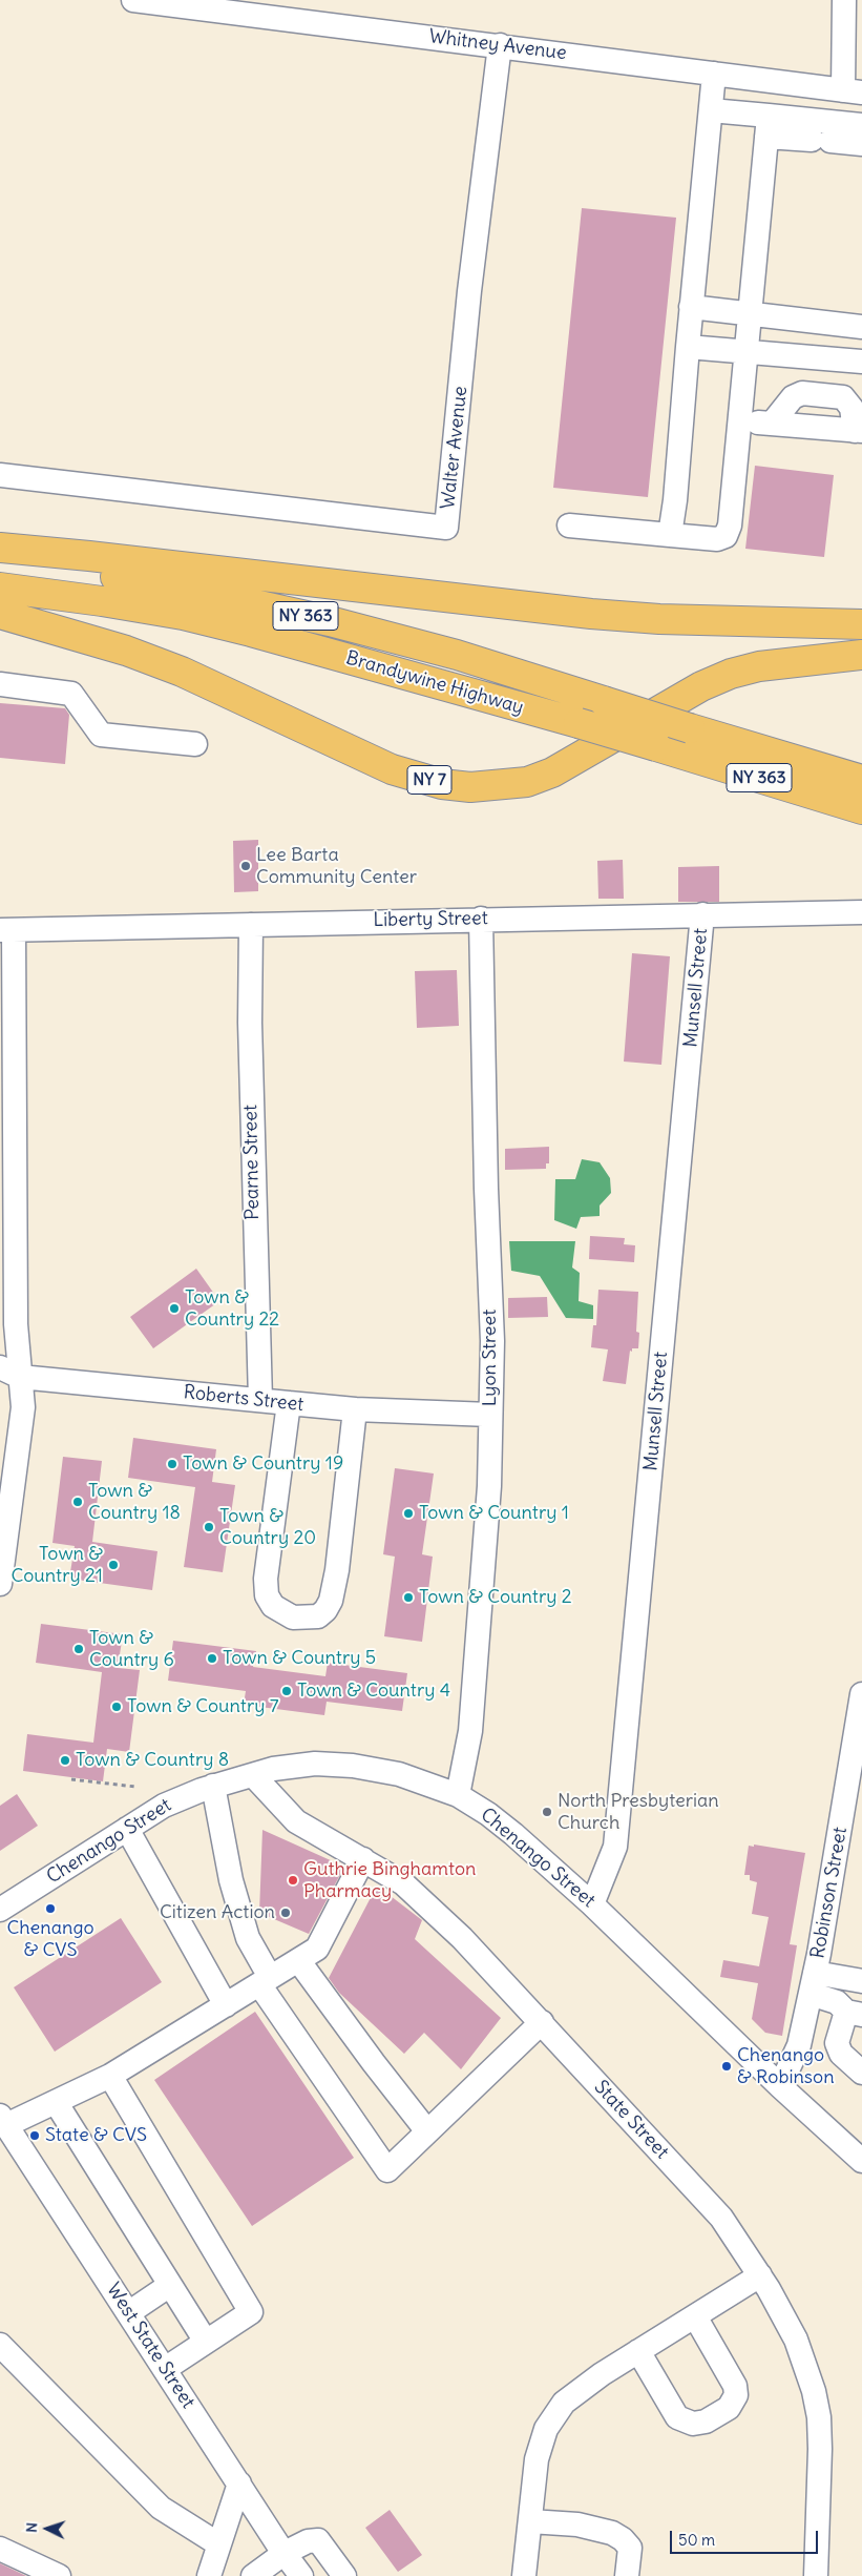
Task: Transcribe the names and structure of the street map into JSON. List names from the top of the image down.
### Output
{
  "streets": {
    "main road": ["NY 363", "Brandywine Highway", "NY 7"],
    "street": [
      "Whitney Avenue",
      "Walter Avenue",
      "Liberty Street",
      "Munsell Street",
      "Pearne Street",
      "Lyon Street",
      "Roberts Street",
      "Chenango Street",
      "Robinson Street",
      "State Street",
      "West State Street"
    ]
  },
  "crossings": [
    ["Whitney Avenue", "Walter Avenue"],
    ["Liberty Street", "Munsell Street"],
    ["Liberty Street", "Pearne Street"],
    ["Liberty Street", "Lyon Street"],
    ["Munsell Street", "Chenango Street"],
    ["Pearne Street", "Roberts Street"],
    ["Lyon Street", "Roberts Street"],
    ["Lyon Street", "Chenango Street"],
    ["Chenango Street", "Robinson Street"],
    ["Chenango Street", "State Street"]
  ],
  "places": [
    "Lee Barta Community Center",
    "Town & Country 22",
    "Town & Country 19",
    "Town & Country 18",
    "Town & Country 1",
    "Town & Country 20",
    "Town & Country 21",
    "Town & Country 2",
    "Town & Country 6",
    "Town & Country 5",
    "Town & Country 4",
    "Town & Country 7",
    "Town & Country 8",
    "North Presbyterian Church",
    "Guthrie Binghamton Pharmacy",
    "Chenango & CVS",
    "Citizen Action",
    "Chenango & Robinson",
    "State & CVS"
  ],
  "scale_bar": "50 m",
  "north": "left"
}
